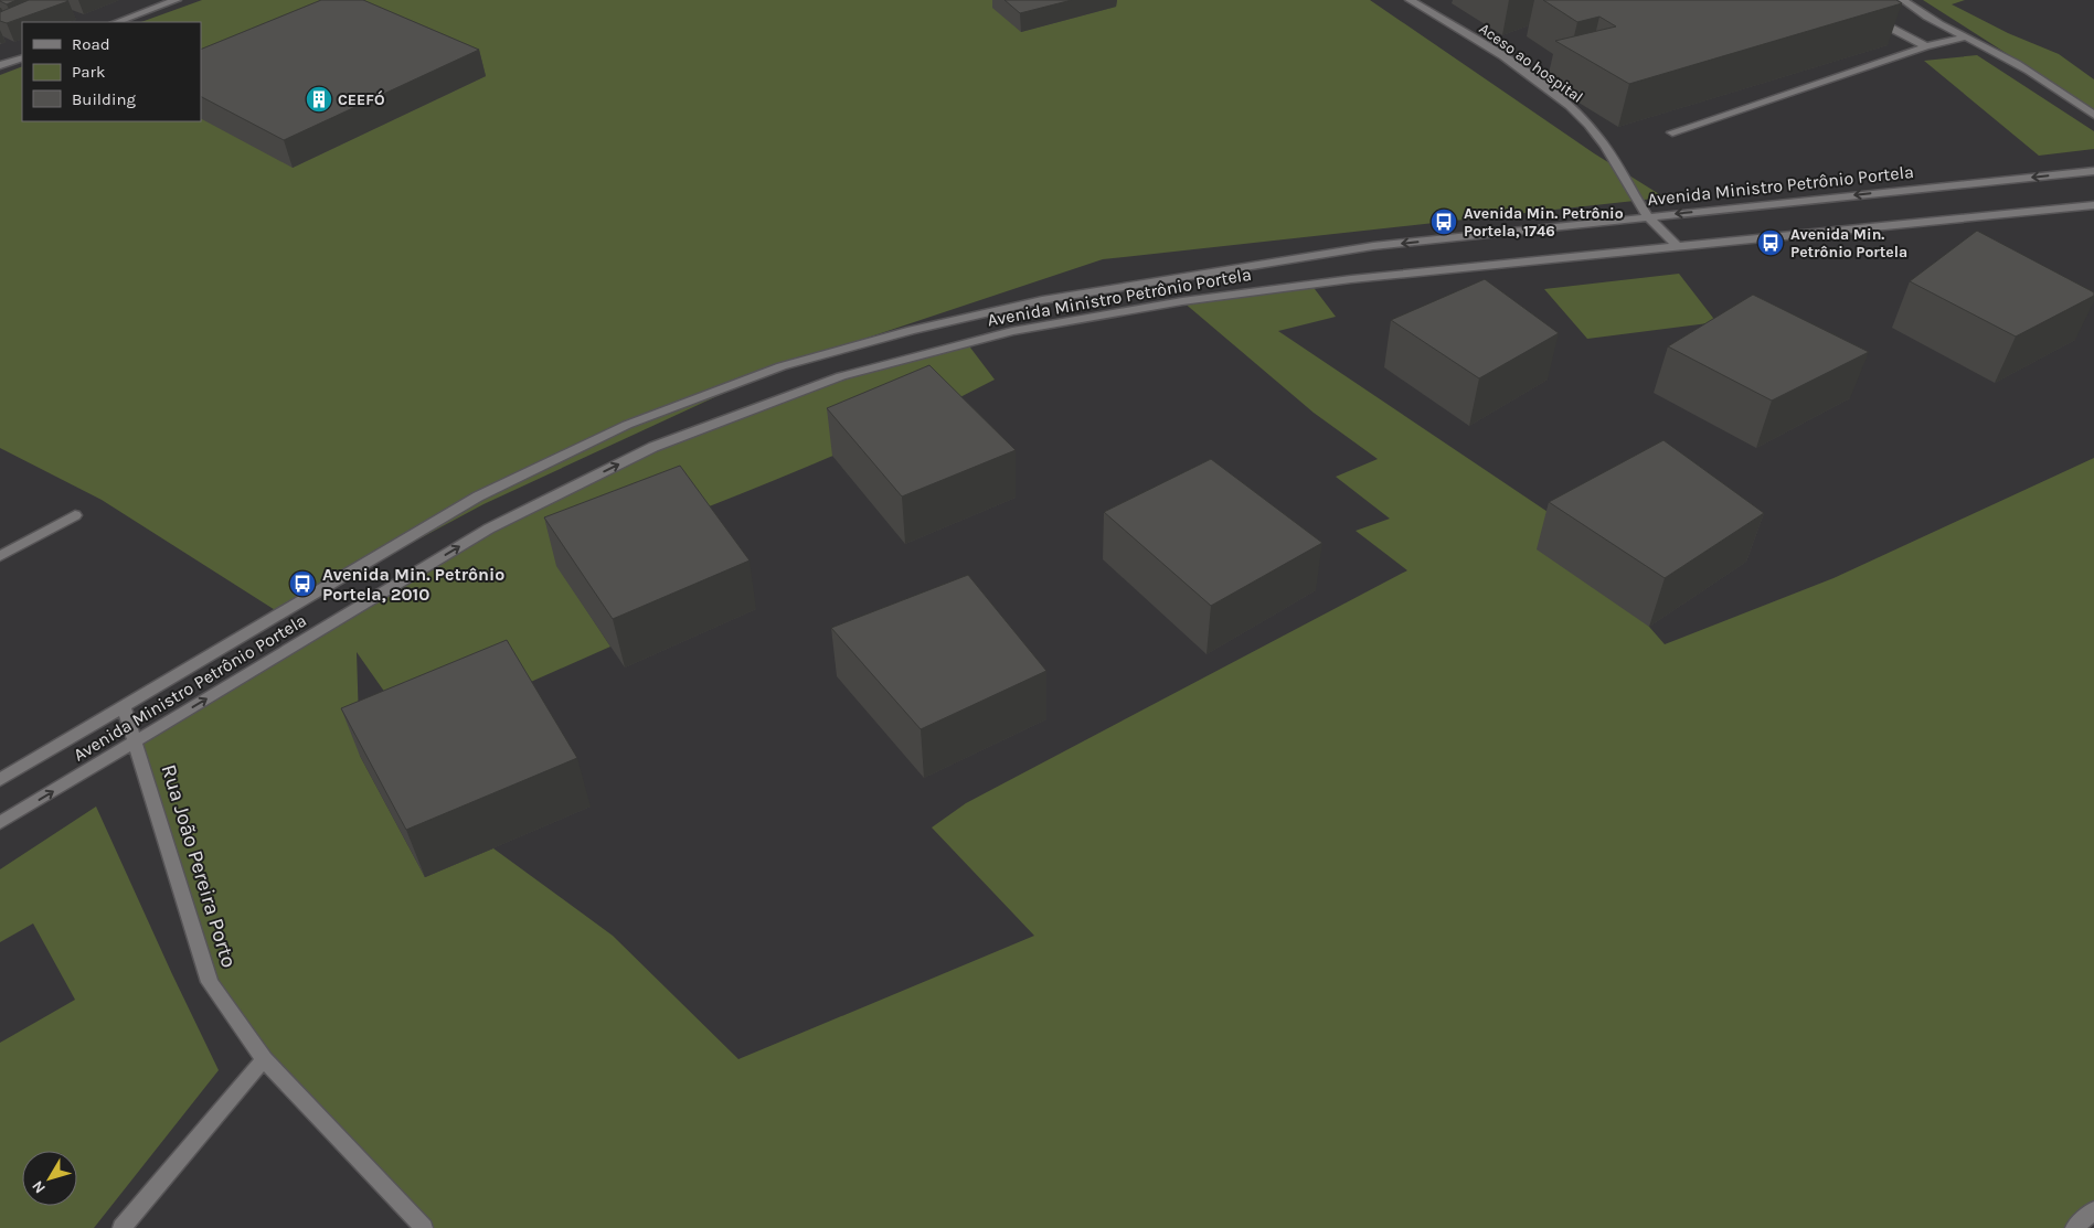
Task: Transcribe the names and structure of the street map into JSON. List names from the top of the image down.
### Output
{
  "streets": {
    "street": ["Aceso ao hospital", "Avenida Ministro Petrônio Portela", "Rua João Pereira Porto"]
  },
  "crossings": [
    ["Aceso ao hospital", "Avenida Ministro Petrônio Portela"],
    ["Avenida Ministro Petrônio Portela", "Rua João Pereira Porto"]
  ],
  "places": {
    "building": ["CEEFÓ"],
    "bus stop": ["Avenida Min. Petrônio Portela, 1746", "Avenida Min. Petrônio Portela", "Avenida Min. Petrônio Portela, 2010"]
  },
  "legend": ["Road", "Park", "Building"],
  "north": "bottom left"
}
